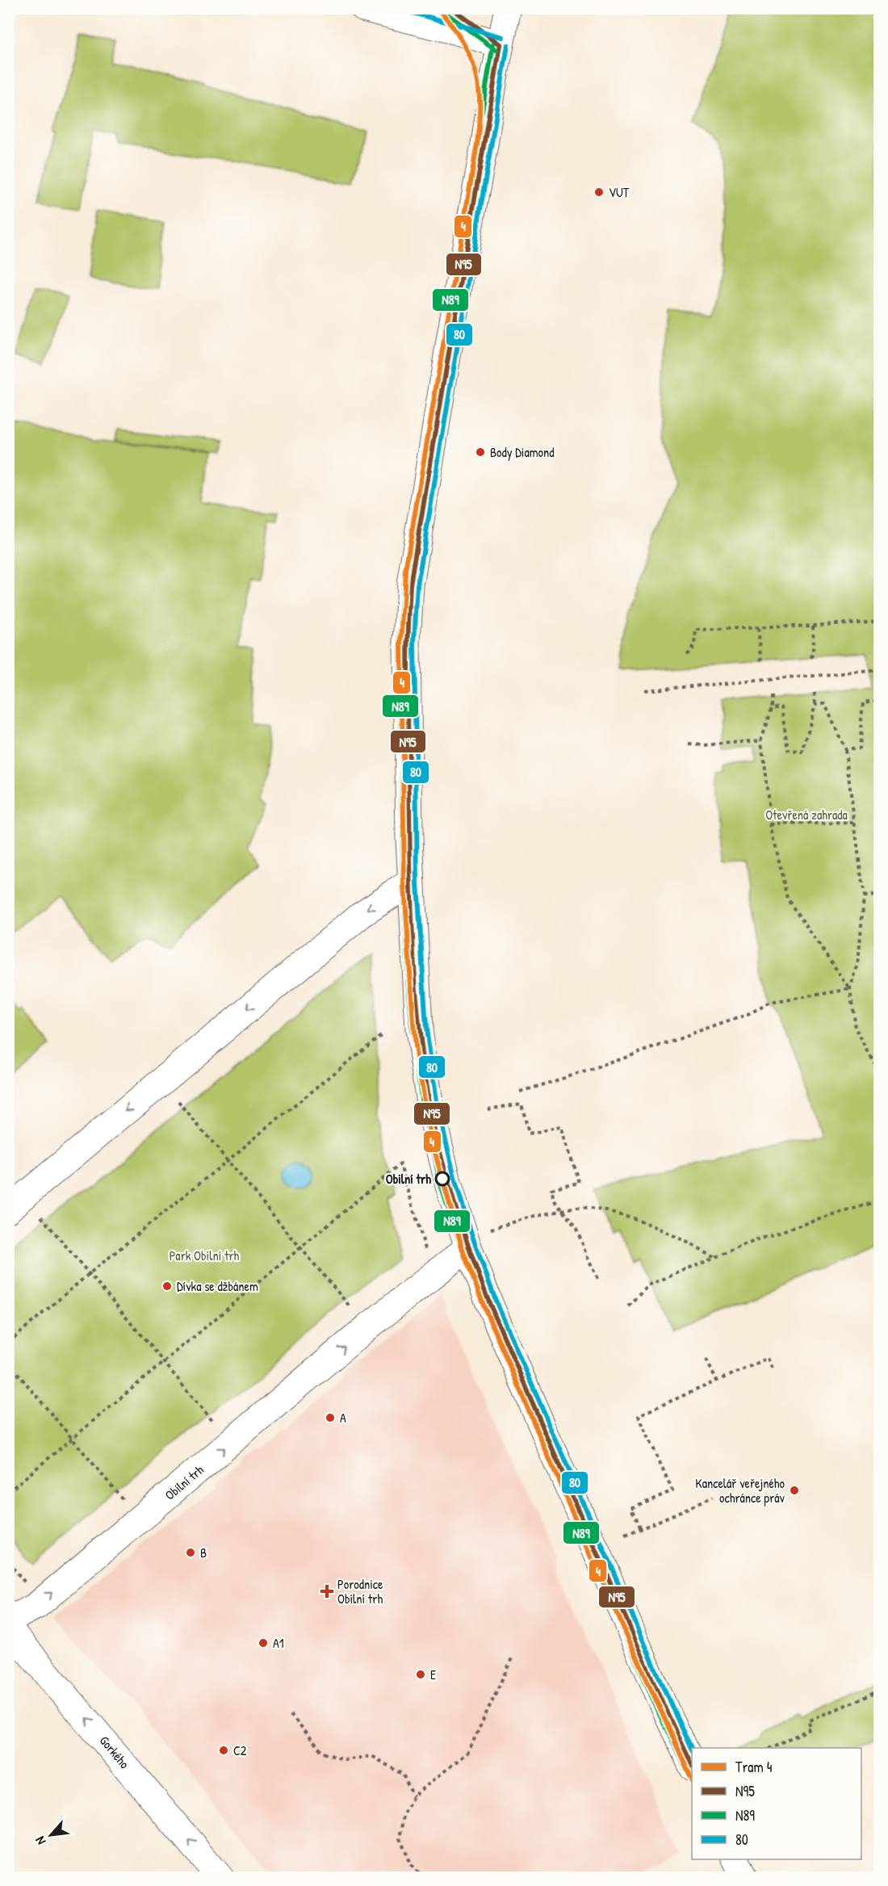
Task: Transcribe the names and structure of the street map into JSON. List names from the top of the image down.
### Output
{
  "streets": {
    "street": ["Obilní trh", "Gorkého"]
  },
  "one_way": ["Obilní trh", "Gorkého"],
  "parks": ["Otevřená zahrada", "Park Obilní trh"],
  "places": {
    "other": [
      "VUT",
      "Body Diamond",
      "Obilní trh",
      "Dívka se džbánem",
      "A",
      "Kancelář veřejného ochránce práv",
      "B",
      "A1",
      "E",
      "C2"
    ],
    "health": ["Porodnice Obilní trh"]
  },
  "lines": [
    "tram line 4",
    "transit line N95",
    "transit line 80",
    "transit line N89"
  ],
  "legend": [
    "Tram 4",
    "N95",
    "N89",
    "80"
  ],
  "north": "bottom left"
}
